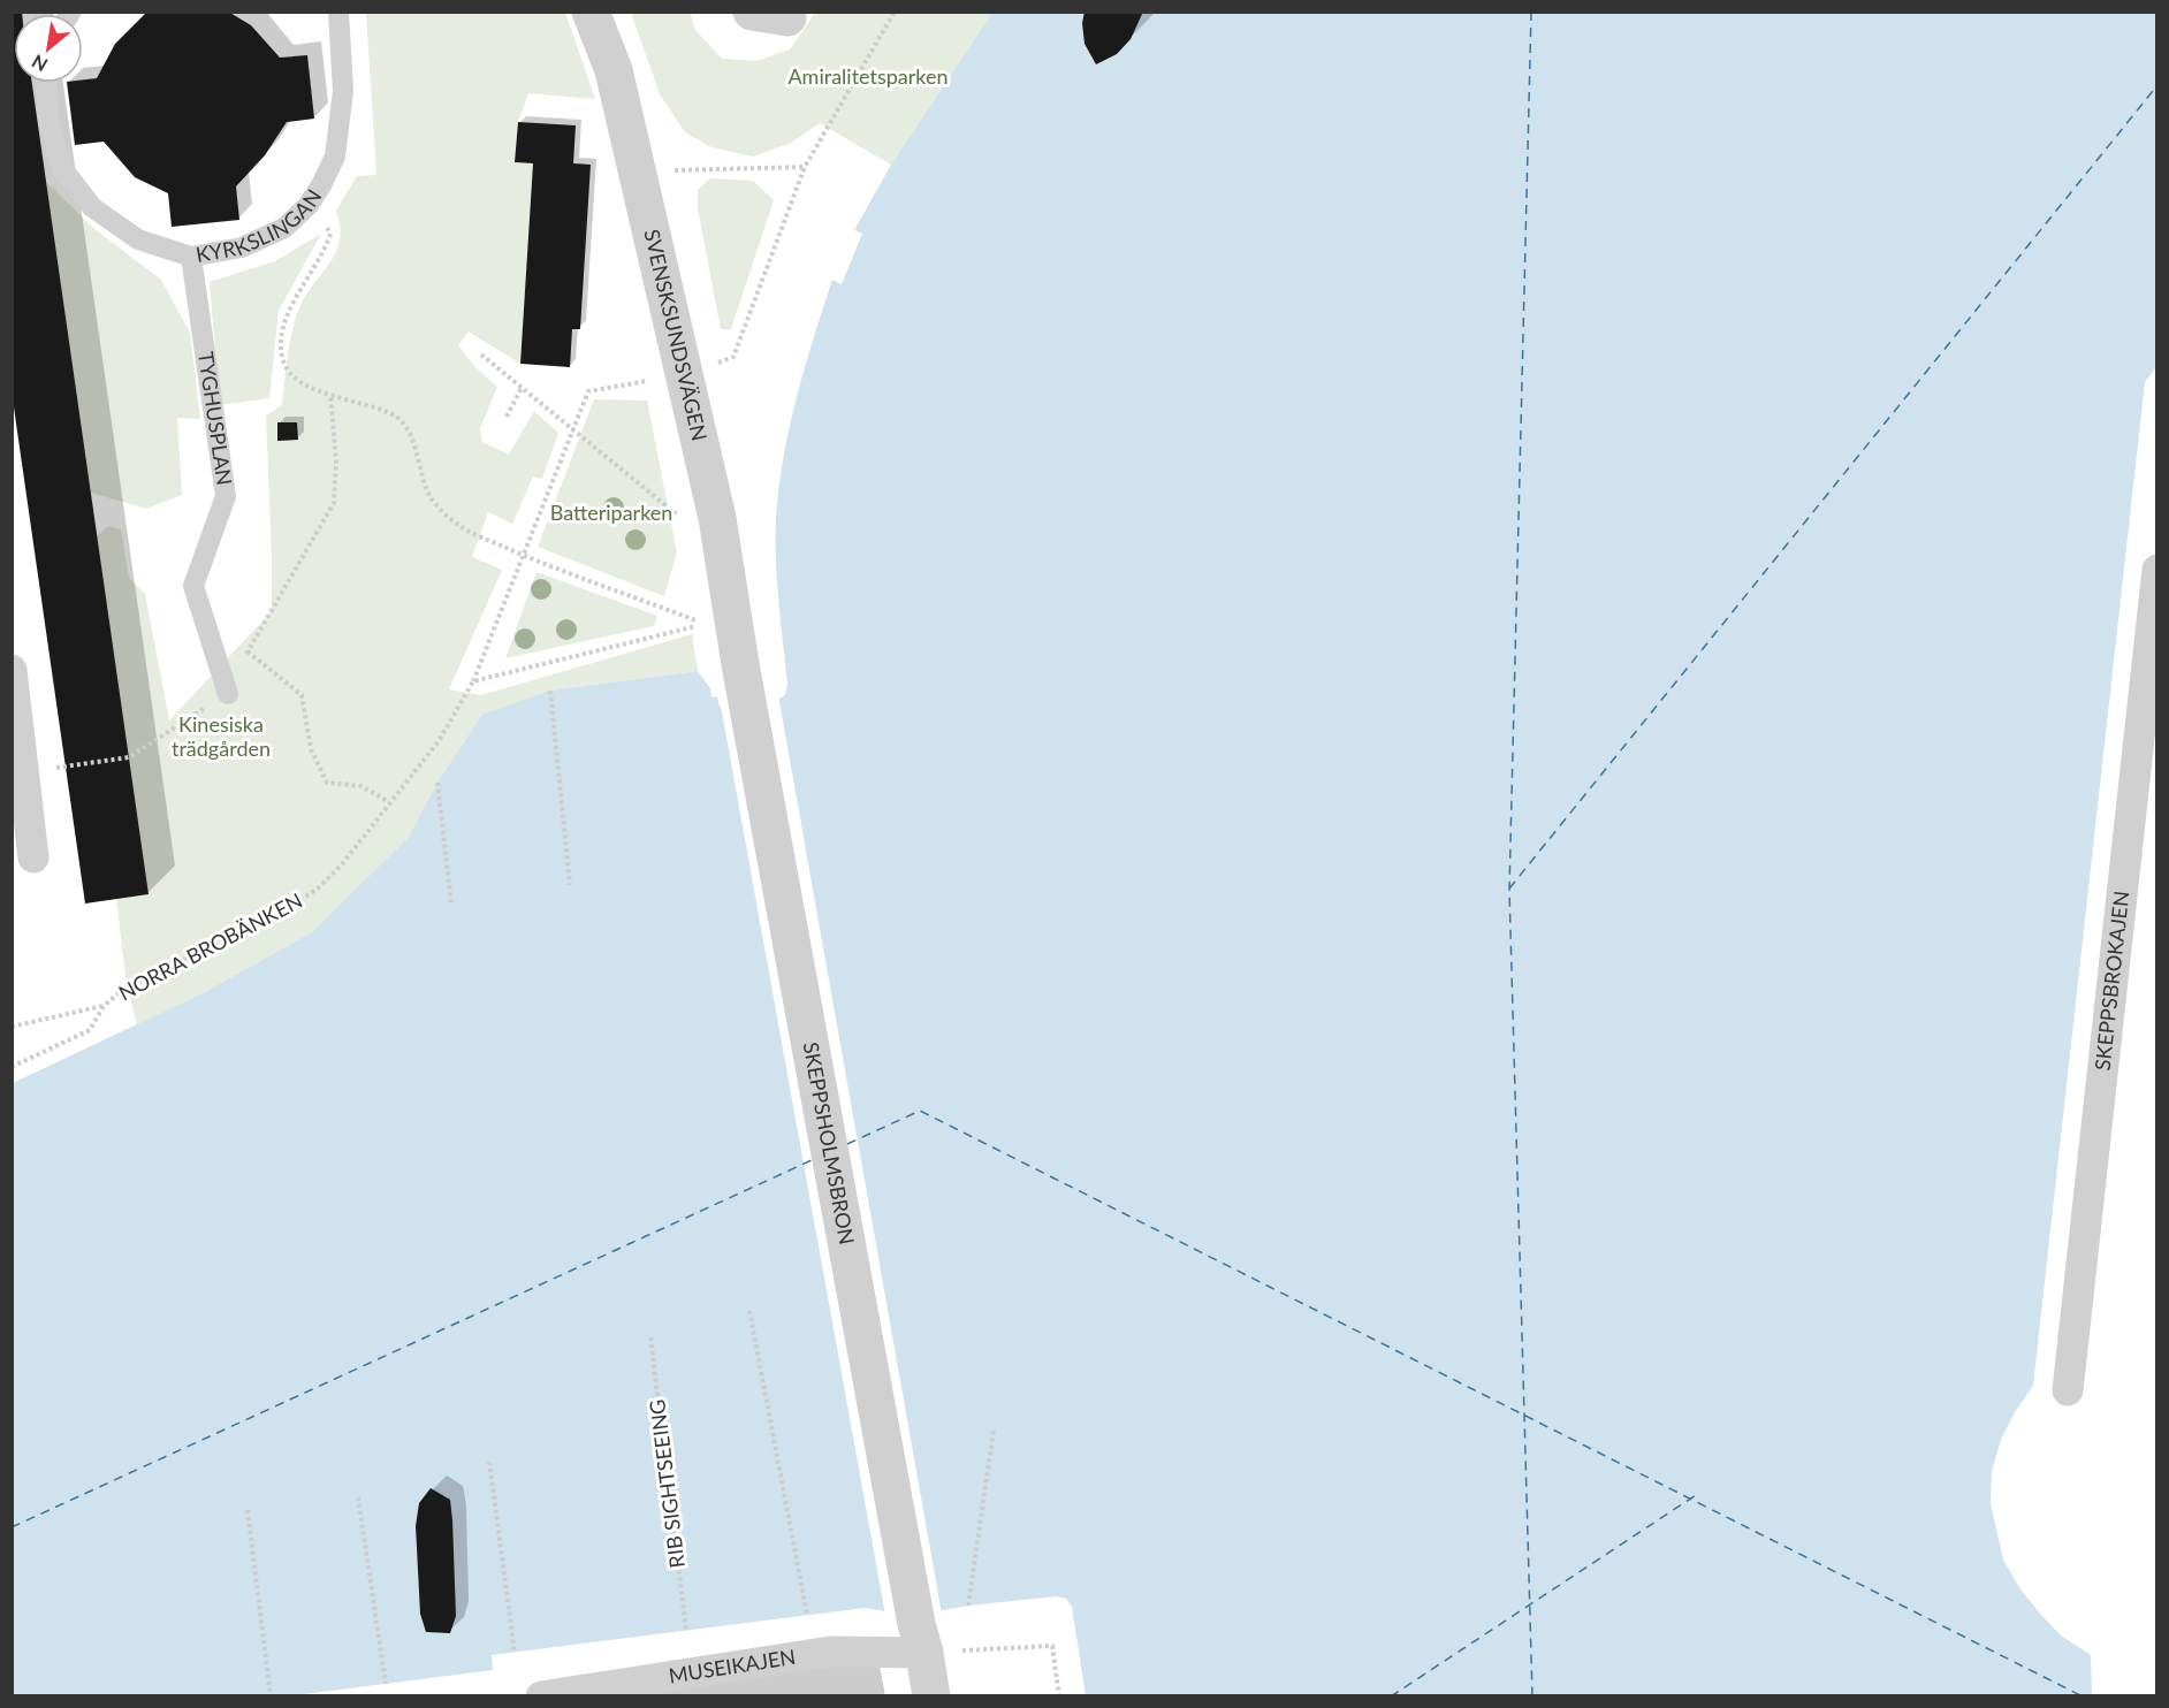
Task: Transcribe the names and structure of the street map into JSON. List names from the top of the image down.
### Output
{
  "streets": {
    "street": [
      "SVENSKSUNDSVÄGEN",
      "SKEPPSBROKAJEN",
      "SKEPPSHOLMSBRON",
      "MUSEIKAJEN"
    ],
    "lane": ["KYRKSLINGAN", "TYGHUSPLAN"],
    "path": ["NORRA BROBÄNKEN", "RIB SIGHTSEEING"]
  },
  "crossings": [
    ["KYRKSLINGAN", "TYGHUSPLAN"],
    ["SVENSKSUNDSVÄGEN", "NORRA BROBÄNKEN"],
    ["SVENSKSUNDSVÄGEN", "SKEPPSHOLMSBRON"],
    ["SKEPPSHOLMSBRON", "MUSEIKAJEN"]
  ],
  "parks": ["Amiralitetsparken", "Batteriparken", "Kinesiska trädgården"],
  "north": "bottom left"
}
